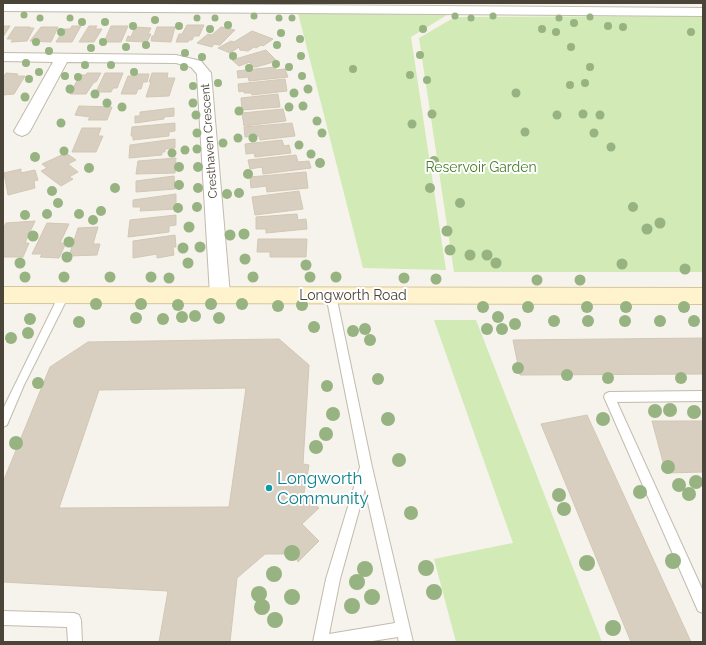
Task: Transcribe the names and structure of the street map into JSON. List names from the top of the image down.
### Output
{
  "streets": {
    "street": ["Cresthaven Crescent", "Longworth Road"]
  },
  "crossings": [
    ["Cresthaven Crescent", "Longworth Road"]
  ],
  "parks": ["Reservoir Garden"],
  "places": ["Longworth Community"]
}
